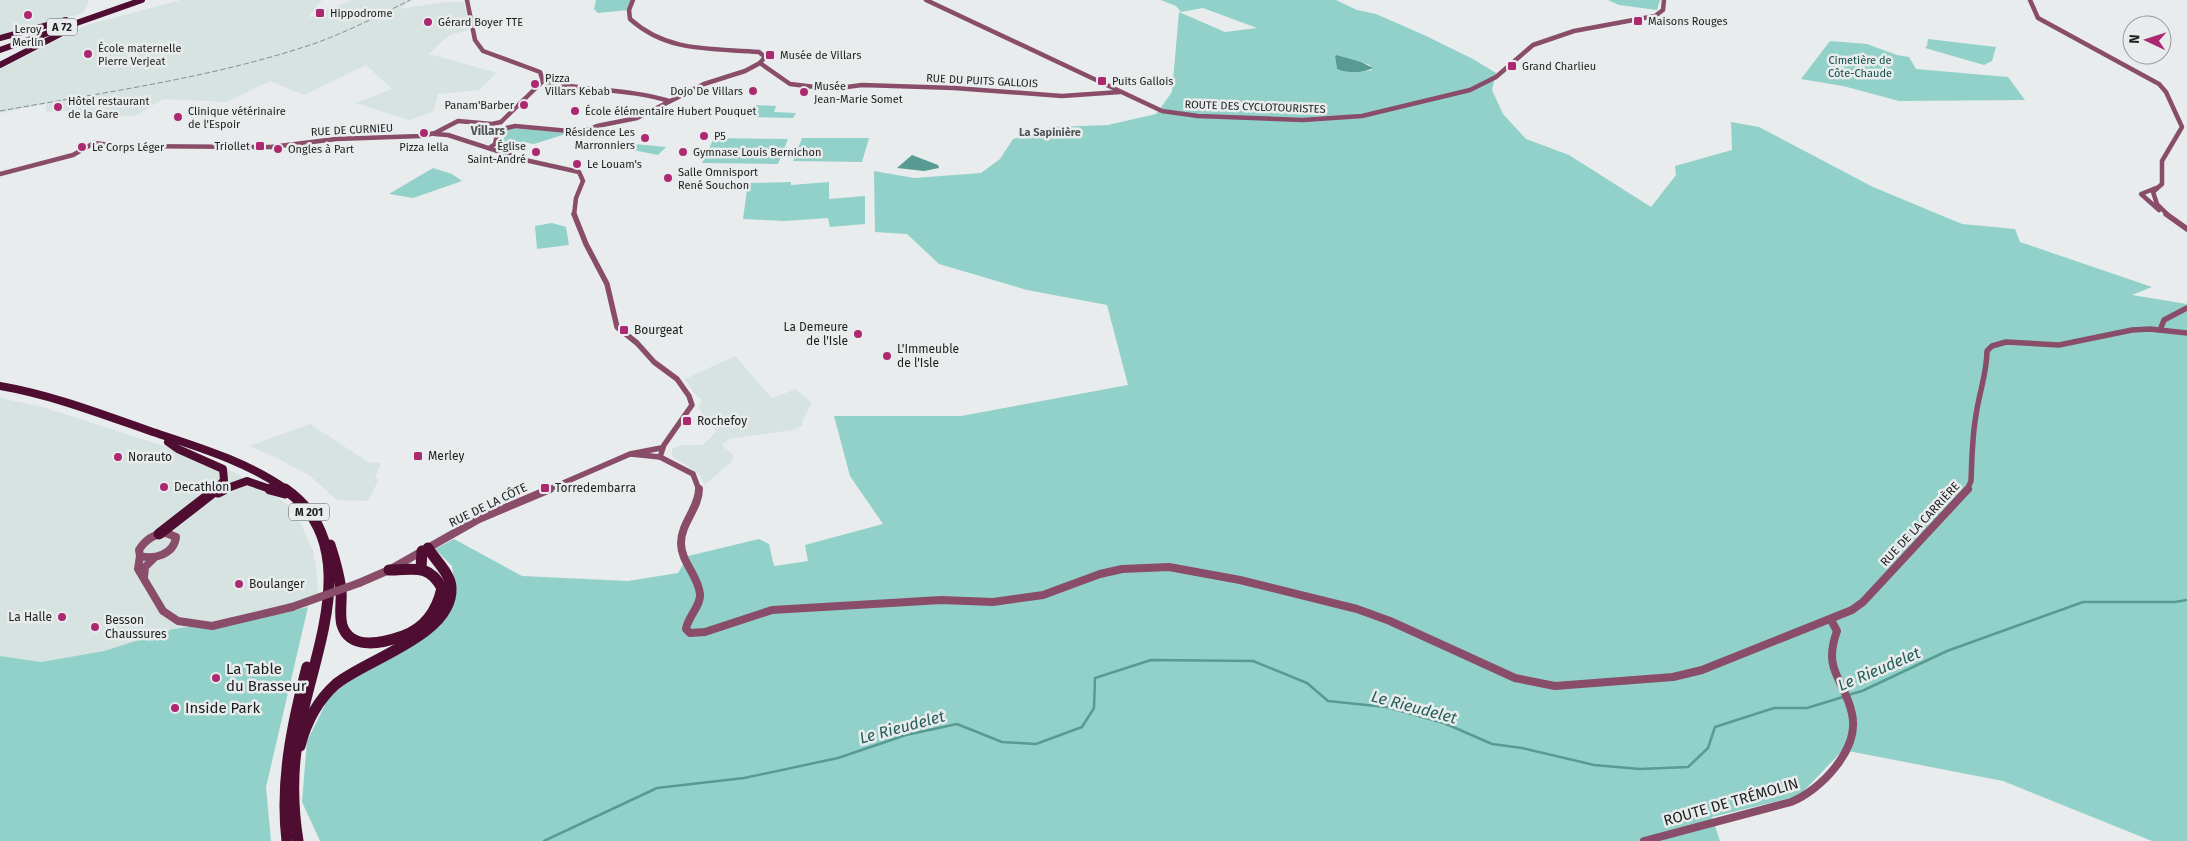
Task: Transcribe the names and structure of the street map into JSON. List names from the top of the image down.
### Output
{
  "streets": {
    "highway": ["A 72", "M 201"],
    "street": [
      "RUE DU PUITS GALLOIS",
      "ROUTE DES CYCLOTOURISTES",
      "RUE DE CURNIEU",
      "RUE DE LA CÔTE",
      "RUE DE LA CARRIÈRE",
      "ROUTE DE TRÉMOLIN"
    ]
  },
  "crossings": [
    ["RUE DU PUITS GALLOIS", "ROUTE DES CYCLOTOURISTES"],
    ["RUE DE LA CARRIÈRE", "ROUTE DE TRÉMOLIN"]
  ],
  "districts": ["Villars", "La Sapinière"],
  "water": ["Le Rieudelet"],
  "parks": ["Cimetière de Côte-Chaude"],
  "places": {
    "transit": [
      "Hippodrome",
      "Maisons Rouges",
      "Musée de Villars",
      "Grand Charlieu",
      "Puits Gallois",
      "Triollet",
      "Bourgeat",
      "Rochefoy",
      "Merley",
      "Torredembarra"
    ],
    "other": [
      "Leroy Merlin",
      "Gérard Boyer TTE",
      "École maternelle Pierre Verjeat",
      "Pizza Villars Kebab",
      "Dojo De Villars",
      "Musée Jean-Marie Somet",
      "Panam'Barber",
      "Hôtel restaurant de la Gare",
      "École élémentaire Hubert Pouquet",
      "Clinique vétérinaire de l'Espoir",
      "Pizza Iella",
      "P5",
      "Résidence Les Marronniers",
      "Le Corps Léger",
      "Ongles à Part",
      "Église Saint-André",
      "Gymnase Louis Bernichon",
      "Le Louam's",
      "Salle Omnisport René Souchon",
      "La Demeure de l'Isle",
      "L'Immeuble de l'Isle",
      "Norauto",
      "Decathlon",
      "Boulanger",
      "La Halle",
      "Besson Chaussures",
      "La Table du Brasseur",
      "Inside Park"
    ]
  },
  "north": "left"
}
